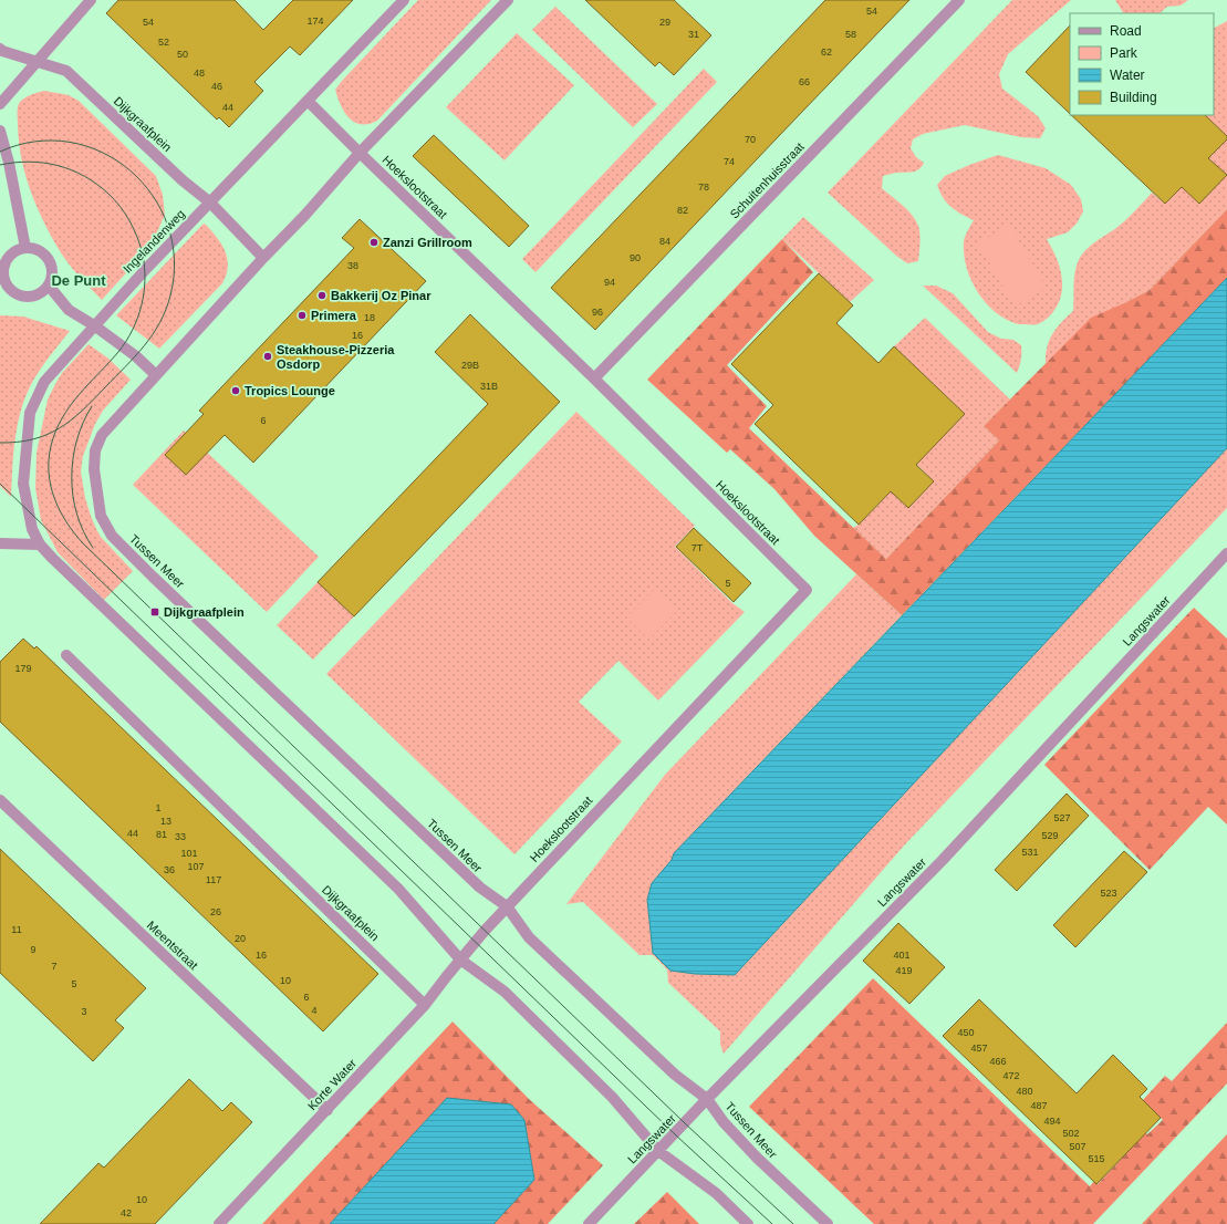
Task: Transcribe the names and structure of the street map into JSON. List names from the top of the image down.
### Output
{
  "streets": {
    "street": [
      "Dijkgraafplein",
      "Schuitenhuisstraat",
      "Hoekslootstraat",
      "Ingelandenweg",
      "Tussen Meer",
      "Langswater",
      "Meentstraat",
      "Korte Water"
    ]
  },
  "crossings": [
    ["Dijkgraafplein", "Ingelandenweg"],
    ["Dijkgraafplein", "Korte Water"],
    ["Schuitenhuisstraat", "Hoekslootstraat"],
    ["Hoekslootstraat", "Ingelandenweg"],
    ["Hoekslootstraat", "Tussen Meer"],
    ["Hoekslootstraat", "Korte Water"],
    ["Tussen Meer", "Langswater"],
    ["Meentstraat", "Korte Water"]
  ],
  "districts": ["De Punt"],
  "places": {
    "other": [
      "Zanzi Grillroom",
      "Bakkerij Oz Pinar",
      "Primera",
      "Steakhouse-Pizzeria Osdorp",
      "Tropics Lounge"
    ],
    "transit": ["Dijkgraafplein"]
  },
  "house_numbers": [
    "54",
    "174",
    "54",
    "29",
    "31",
    "58",
    "52",
    "62",
    "50",
    "48",
    "66",
    "46",
    "44",
    "70",
    "74",
    "78",
    "82",
    "84",
    "90",
    "38",
    "94",
    "96",
    "18",
    "16",
    "29B",
    "31B",
    "6",
    "7T",
    "5",
    "179",
    "1",
    "527",
    "13",
    "44",
    "81",
    "529",
    "33",
    "531",
    "101",
    "107",
    "36",
    "117",
    "523",
    "26",
    "11",
    "20",
    "9",
    "16",
    "401",
    "7",
    "419",
    "10",
    "5",
    "6",
    "4",
    "3",
    "450",
    "457",
    "466",
    "472",
    "480",
    "487",
    "494",
    "502",
    "507",
    "515",
    "10",
    "42"
  ],
  "legend": [
    "Road",
    "Park",
    "Water",
    "Building"
  ]
}
